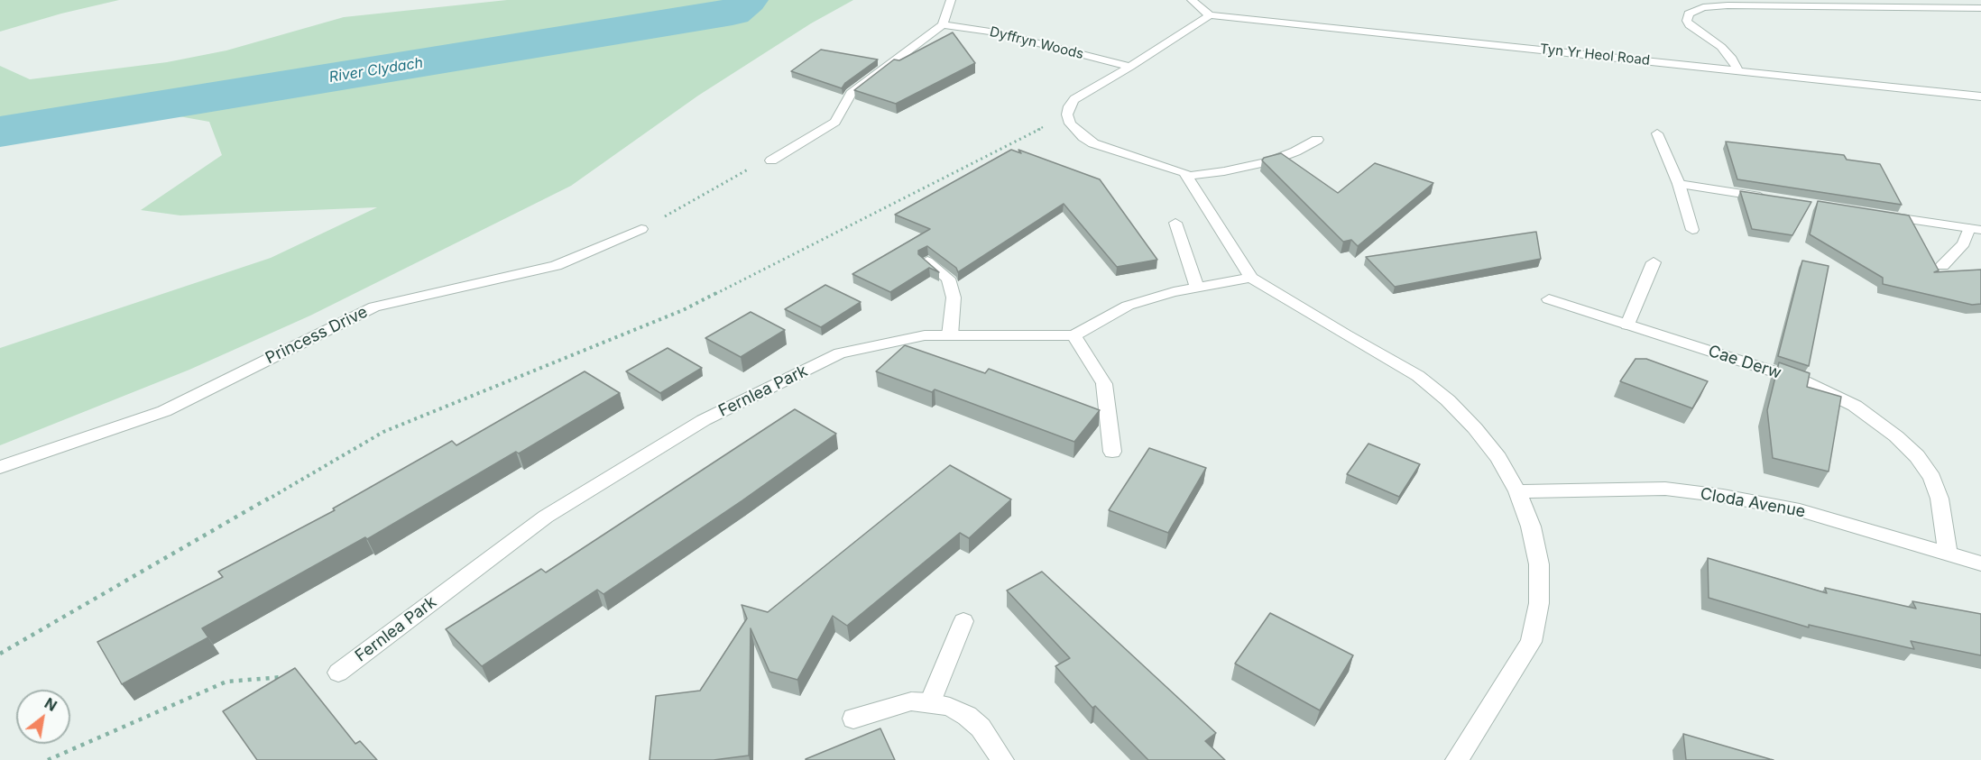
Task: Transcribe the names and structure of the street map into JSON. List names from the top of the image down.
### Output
{
  "streets": {
    "street": [
      "Dyffryn Woods",
      "Tyn Yr Heol Road",
      "Princess Drive",
      "Cae Derw",
      "Fernlea Park",
      "Cloda Avenue"
    ]
  },
  "crossings": [
    ["Cae Derw", "Cloda Avenue"]
  ],
  "water": ["River Clydach"],
  "north": "top right"
}
